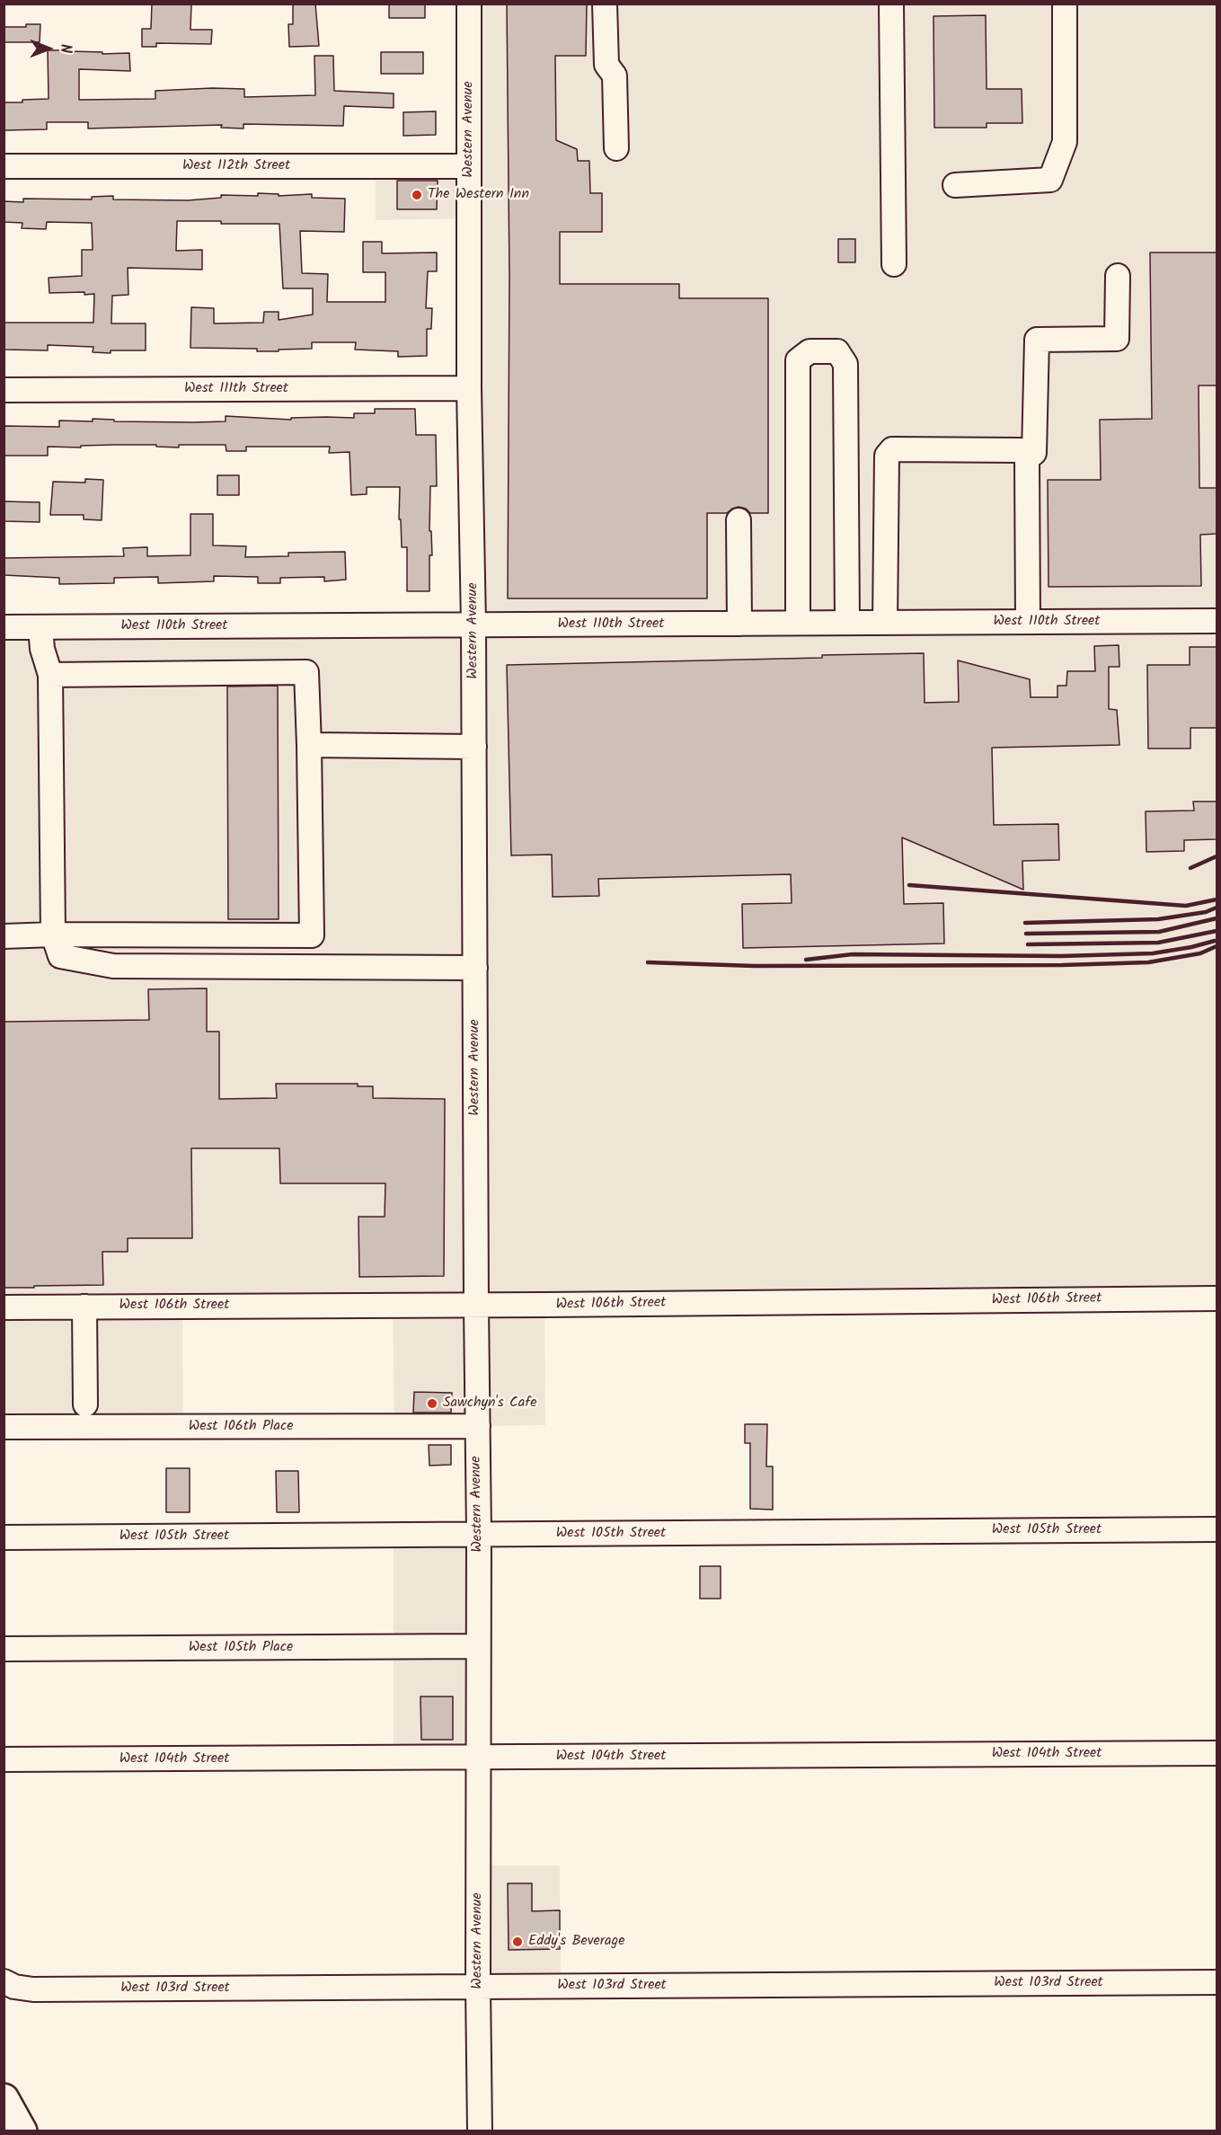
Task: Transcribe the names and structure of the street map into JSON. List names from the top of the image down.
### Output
{
  "streets": {
    "street": [
      "Western Avenue",
      "West 112th Street",
      "West 111th Street",
      "West 110th Street",
      "West 106th Street",
      "West 106th Place",
      "West 105th Street",
      "West 105th Place",
      "West 104th Street",
      "West 103rd Street"
    ]
  },
  "crossings": [
    ["Western Avenue", "West 112th Street"],
    ["Western Avenue", "West 111th Street"],
    ["Western Avenue", "West 110th Street"],
    ["Western Avenue", "West 106th Street"],
    ["Western Avenue", "West 106th Place"],
    ["Western Avenue", "West 105th Street"],
    ["Western Avenue", "West 105th Place"],
    ["Western Avenue", "West 104th Street"],
    ["Western Avenue", "West 103rd Street"]
  ],
  "places": ["The Western Inn", "Sawchyn's Cafe", "Eddy's Beverage"],
  "north": "right"
}
